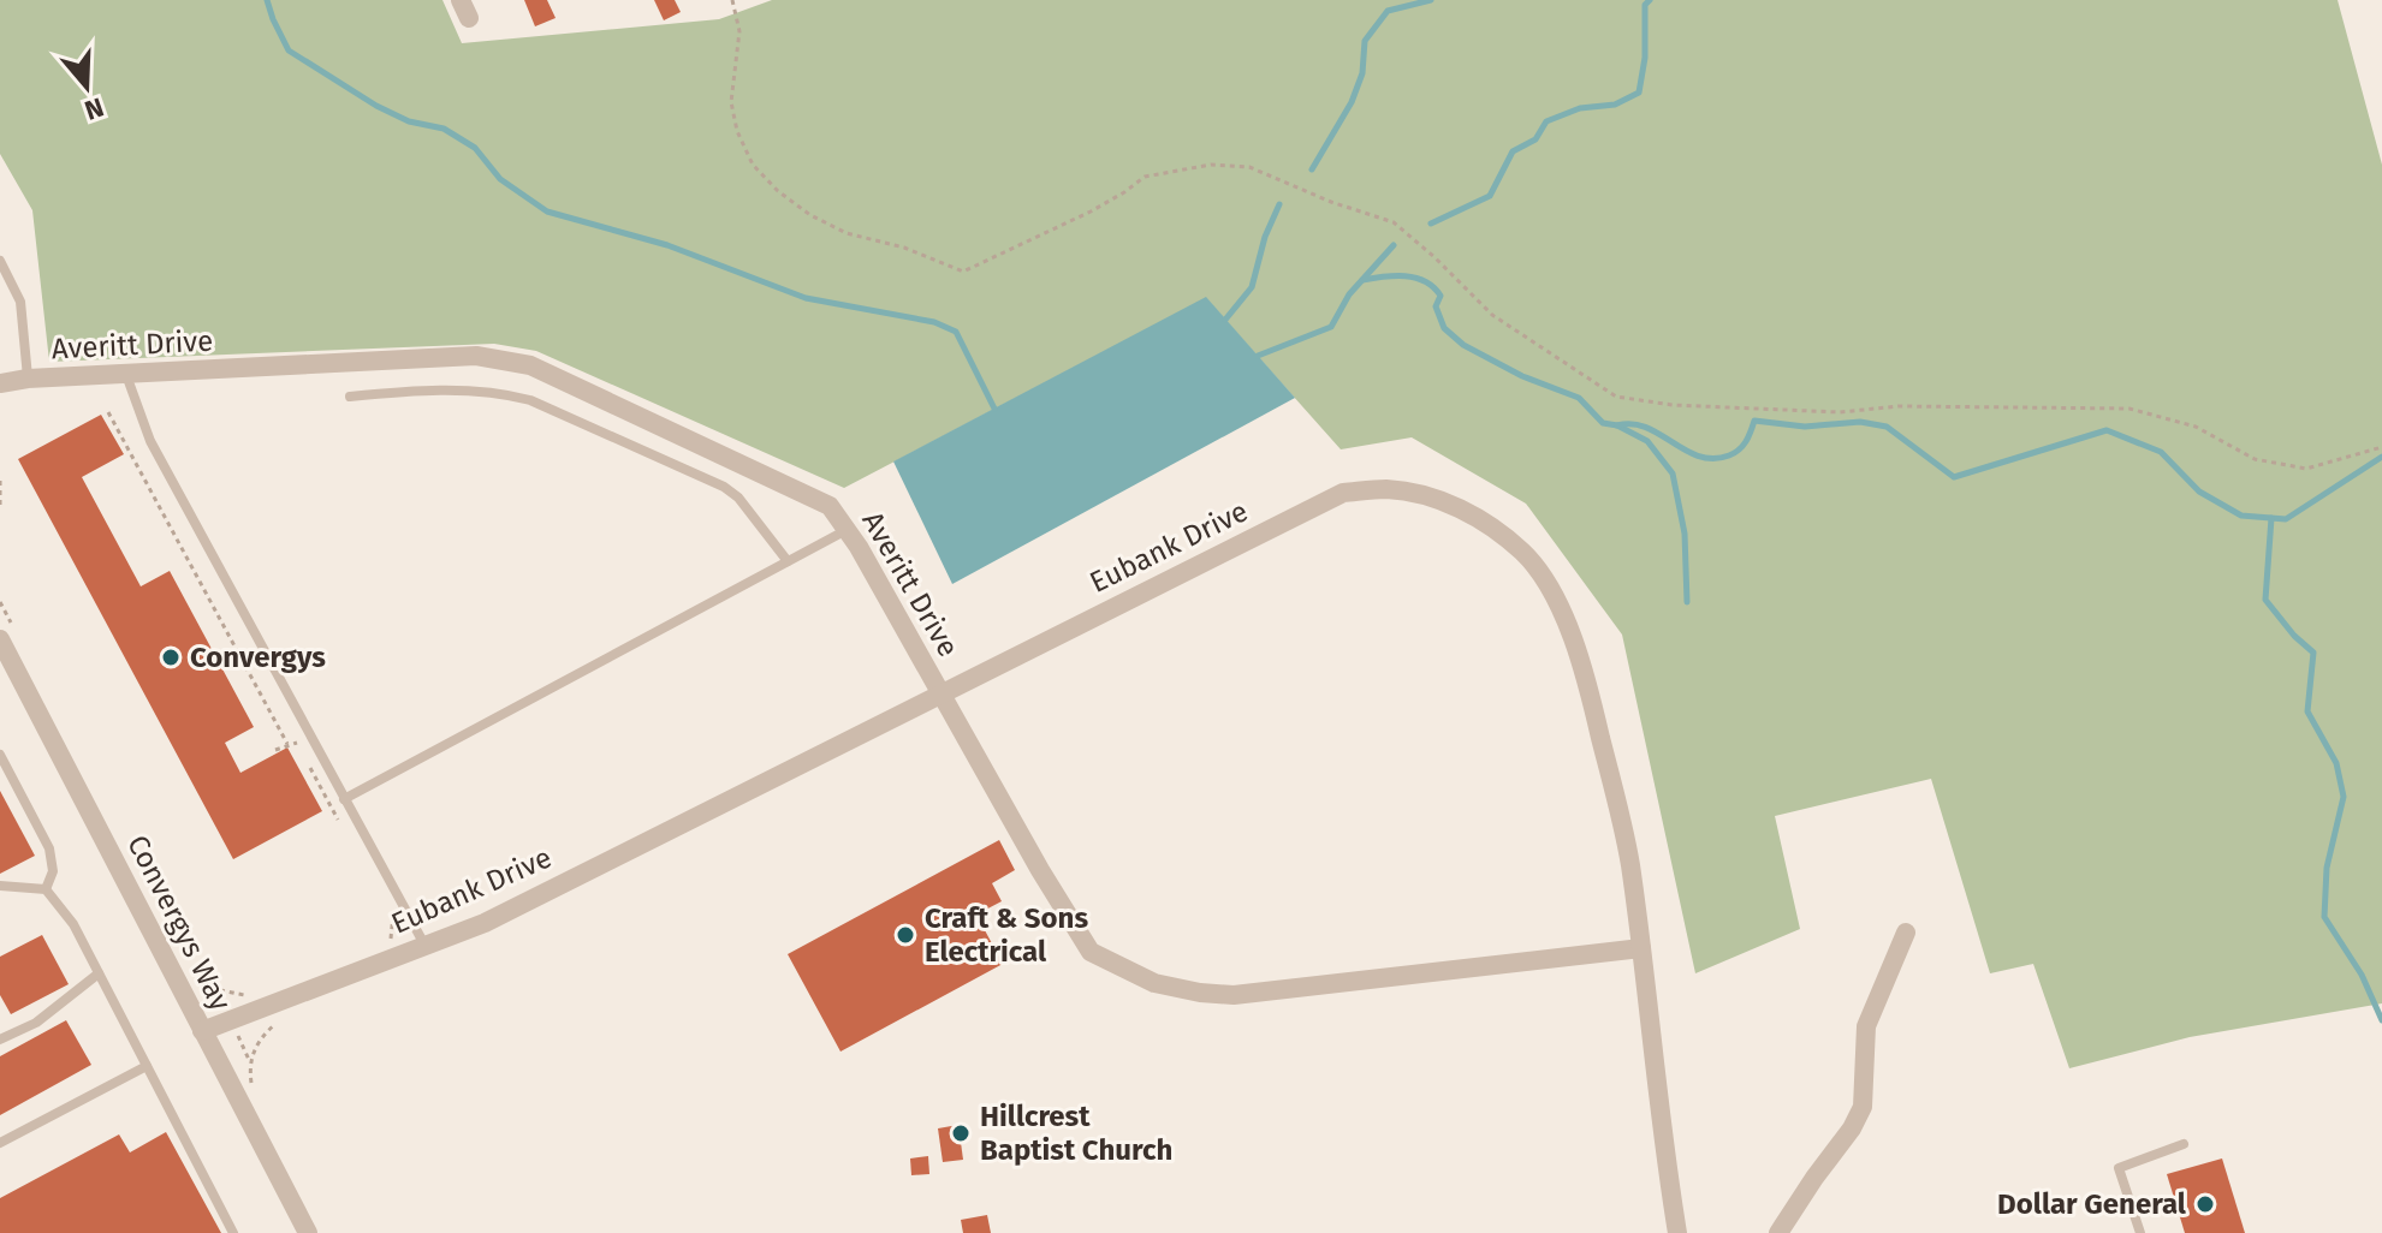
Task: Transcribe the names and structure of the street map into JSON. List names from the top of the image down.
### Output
{
  "streets": {
    "street": ["Averitt Drive", "Eubank Drive", "Convergys Way"]
  },
  "crossings": [
    ["Averitt Drive", "Eubank Drive"],
    ["Eubank Drive", "Convergys Way"]
  ],
  "places": [
    "Convergys",
    "Craft & Sons Electrical",
    "Hillcrest Baptist Church",
    "Dollar General"
  ],
  "north": "bottom"
}
